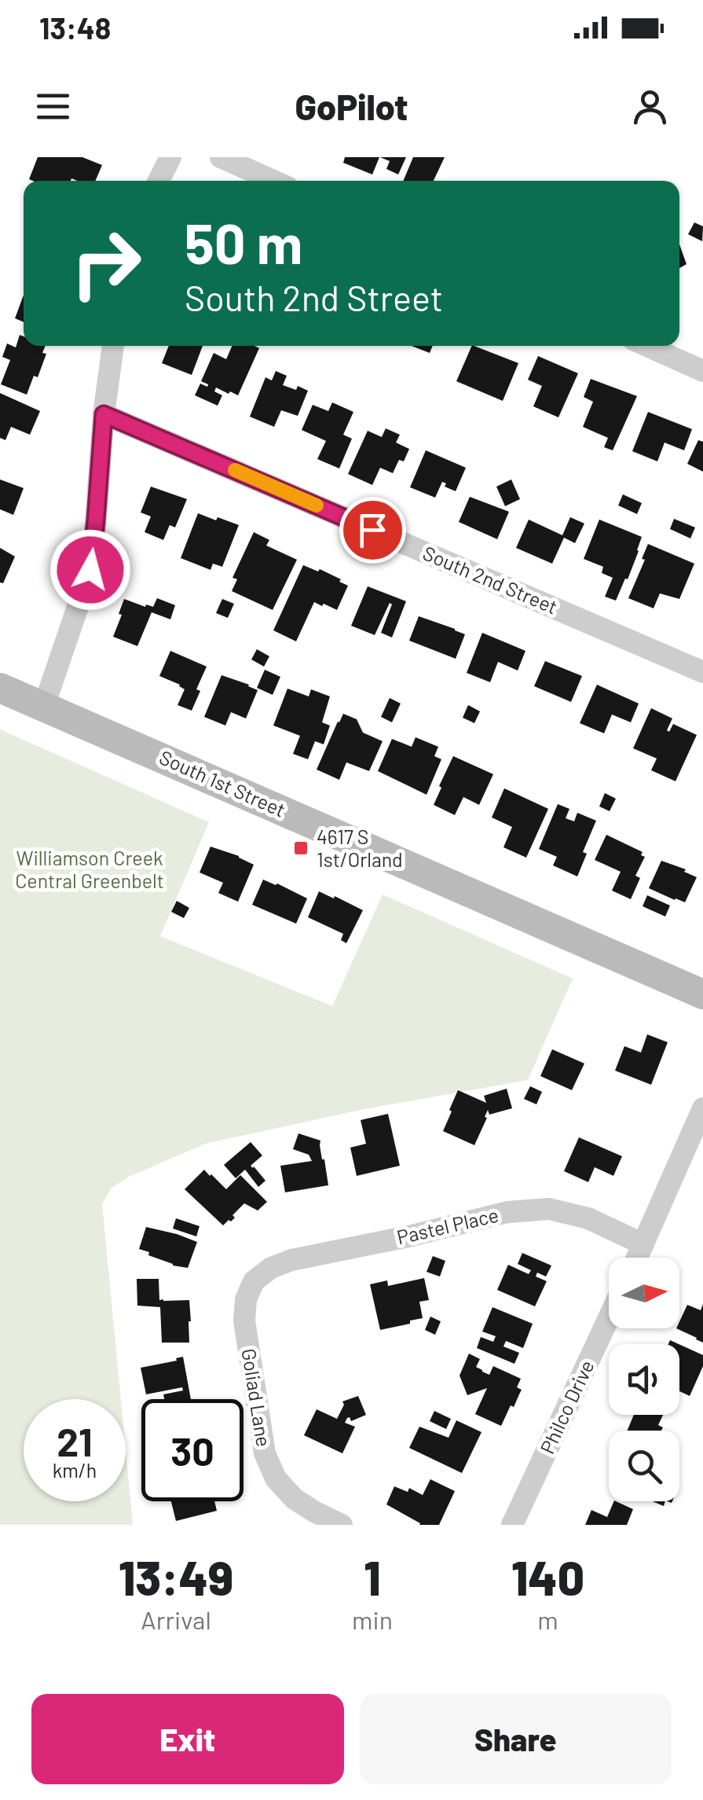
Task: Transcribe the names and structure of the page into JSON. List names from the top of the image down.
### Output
{
  "streets": {
    "main road": ["South 1st Street"],
    "street": [
      "South 2nd Street",
      "Pastel Place",
      "Goliad Lane",
      "Philco Drive"
    ]
  },
  "crossings": [
    ["Pastel Place", "Goliad Lane"]
  ],
  "parks": ["Williamson Creek Central Greenbelt"],
  "places": {
    "transit": ["4617 S 1st/Orland"]
  },
  "north": "right",
  "page": {
    "status": "13:48",
    "header": "GoPilot",
    "turn": ["50 m", "South 2nd Street"],
    "speed": "21 km/h",
    "limit": "30",
    "eta": [
      "13:49",
      "Arrival",
      "1",
      "min",
      "140",
      "m"
    ],
    "buttons": ["Exit", "Share"]
  }
}
